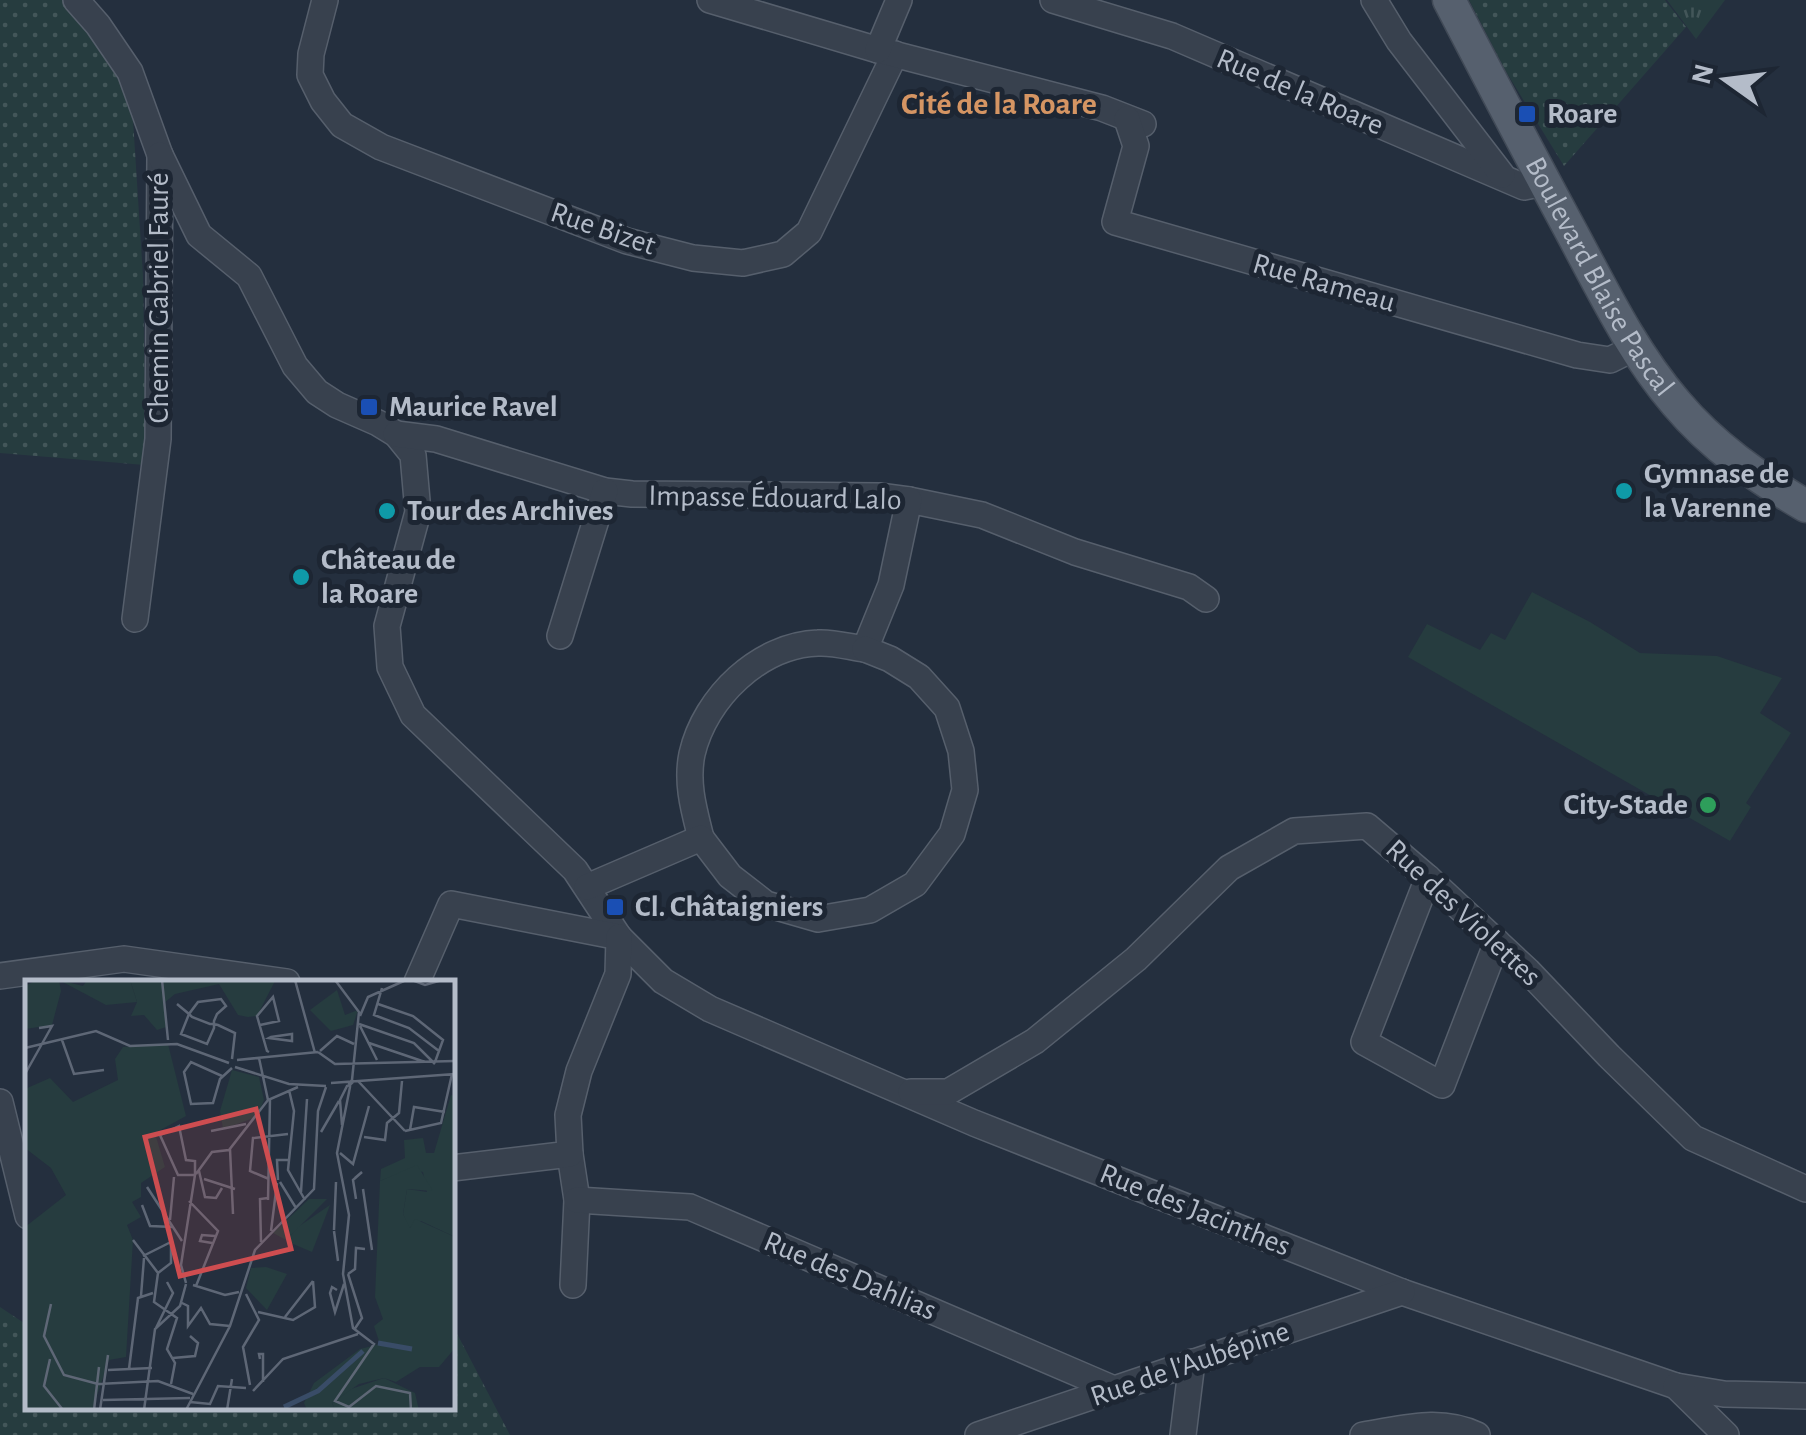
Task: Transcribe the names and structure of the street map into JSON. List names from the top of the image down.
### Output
{
  "streets": {
    "main road": ["Boulevard Blaise Pascal"],
    "street": [
      "Rue de la Roare",
      "Rue Bizet",
      "Rue Rameau",
      "Chemin Gabriel Fauré",
      "Impasse Édouard Lalo",
      "Rue des Violettes",
      "Rue des Jacinthes",
      "Rue des Dahlias",
      "Rue de l'Aubépine"
    ]
  },
  "crossings": [
    ["Rue de la Roare", "Boulevard Blaise Pascal"],
    ["Rue Bizet", "Rue Rameau"],
    ["Boulevard Blaise Pascal", "Rue Rameau"],
    ["Chemin Gabriel Fauré", "Impasse Édouard Lalo"],
    ["Impasse Édouard Lalo", "Rue des Jacinthes"],
    ["Rue des Violettes", "Rue des Jacinthes"],
    ["Rue des Jacinthes", "Rue de l'Aubépine"],
    ["Rue des Dahlias", "Rue de l'Aubépine"]
  ],
  "districts": ["Cité de la Roare"],
  "places": {
    "transit": ["Roare", "Maurice Ravel", "Cl. Châtaigniers"],
    "other": [
      "Gymnase de la Varenne",
      "Tour des Archives",
      "Château de la Roare",
      "City-Stade"
    ]
  },
  "north": "left"
}
